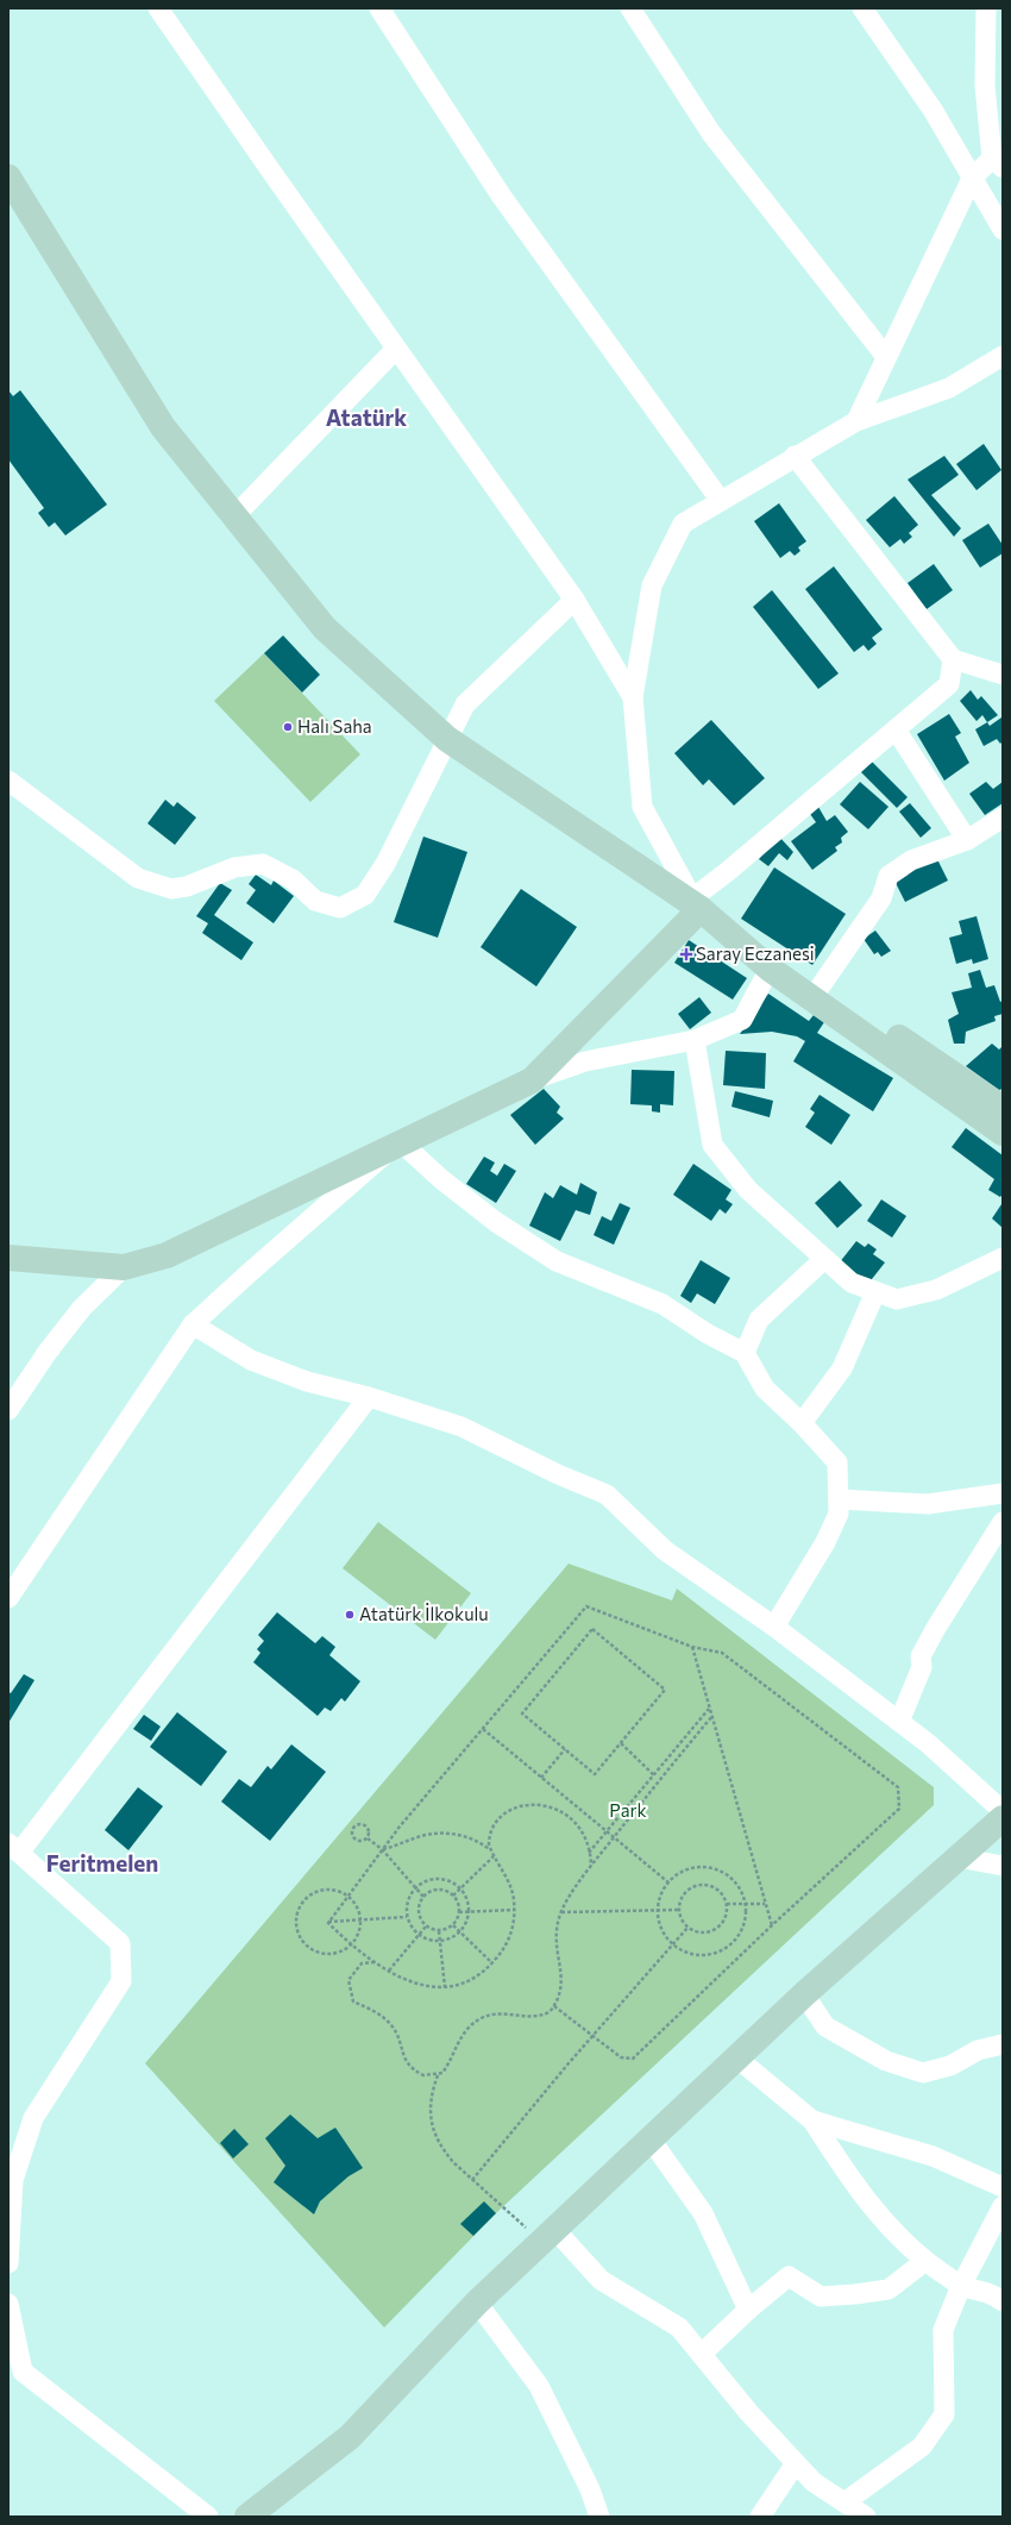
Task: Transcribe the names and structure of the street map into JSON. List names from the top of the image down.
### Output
{
  "districts": ["Atatürk", "Feritmelen"],
  "parks": ["Park"],
  "places": {
    "other": ["Halı Saha", "Atatürk İlkokulu"],
    "health": ["Saray Eczanesi"]
  }
}
